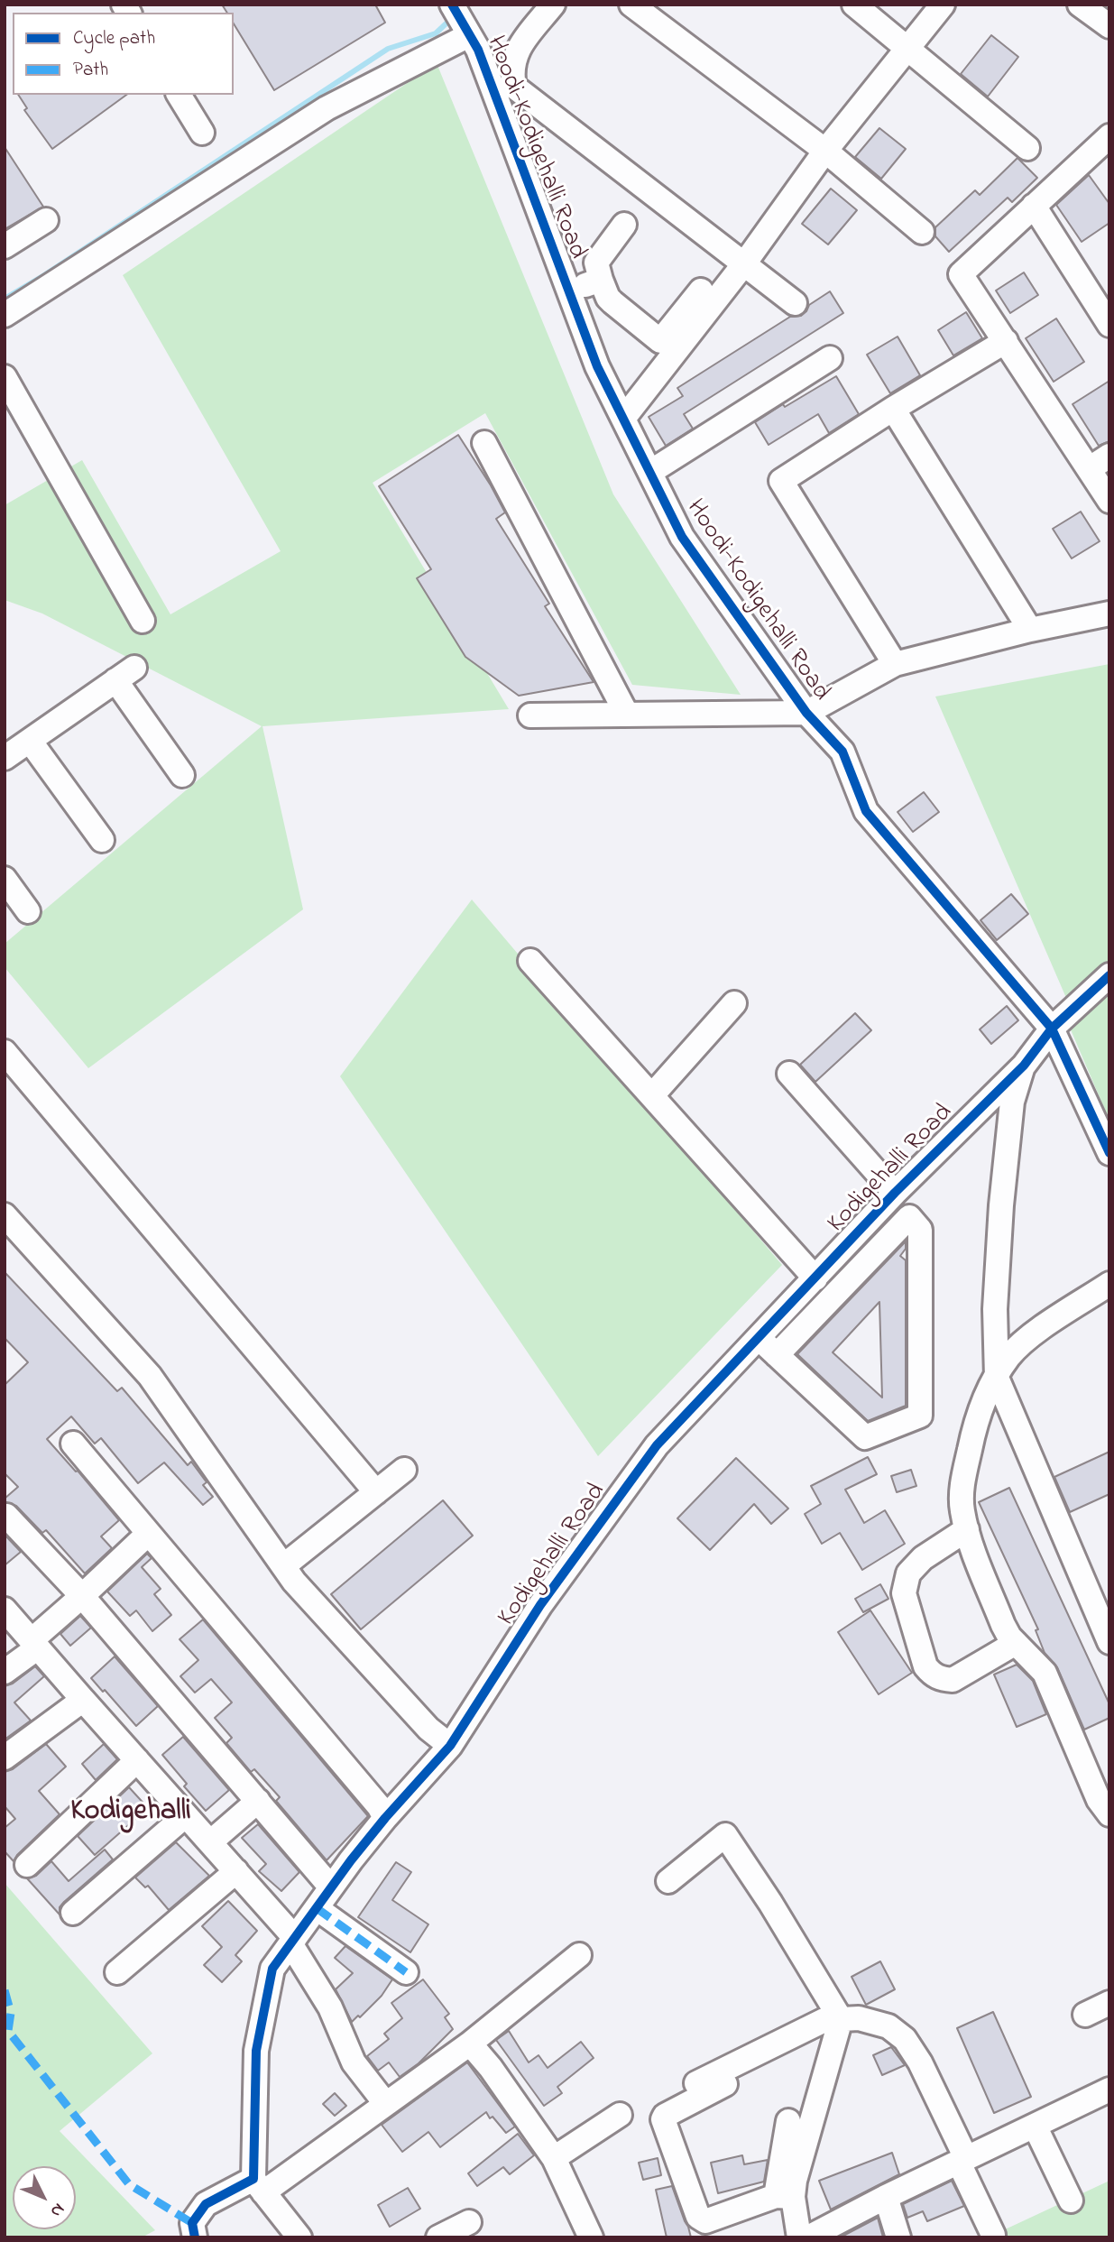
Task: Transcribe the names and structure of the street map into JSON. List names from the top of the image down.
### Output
{
  "streets": {
    "street": ["Hoodi-Kodigehalli Road", "Kodigehalli Road"]
  },
  "crossings": [
    ["Hoodi-Kodigehalli Road", "Kodigehalli Road"]
  ],
  "districts": ["Kodigehalli"],
  "legend": ["Cycle path", "Path"],
  "north": "bottom right"
}
